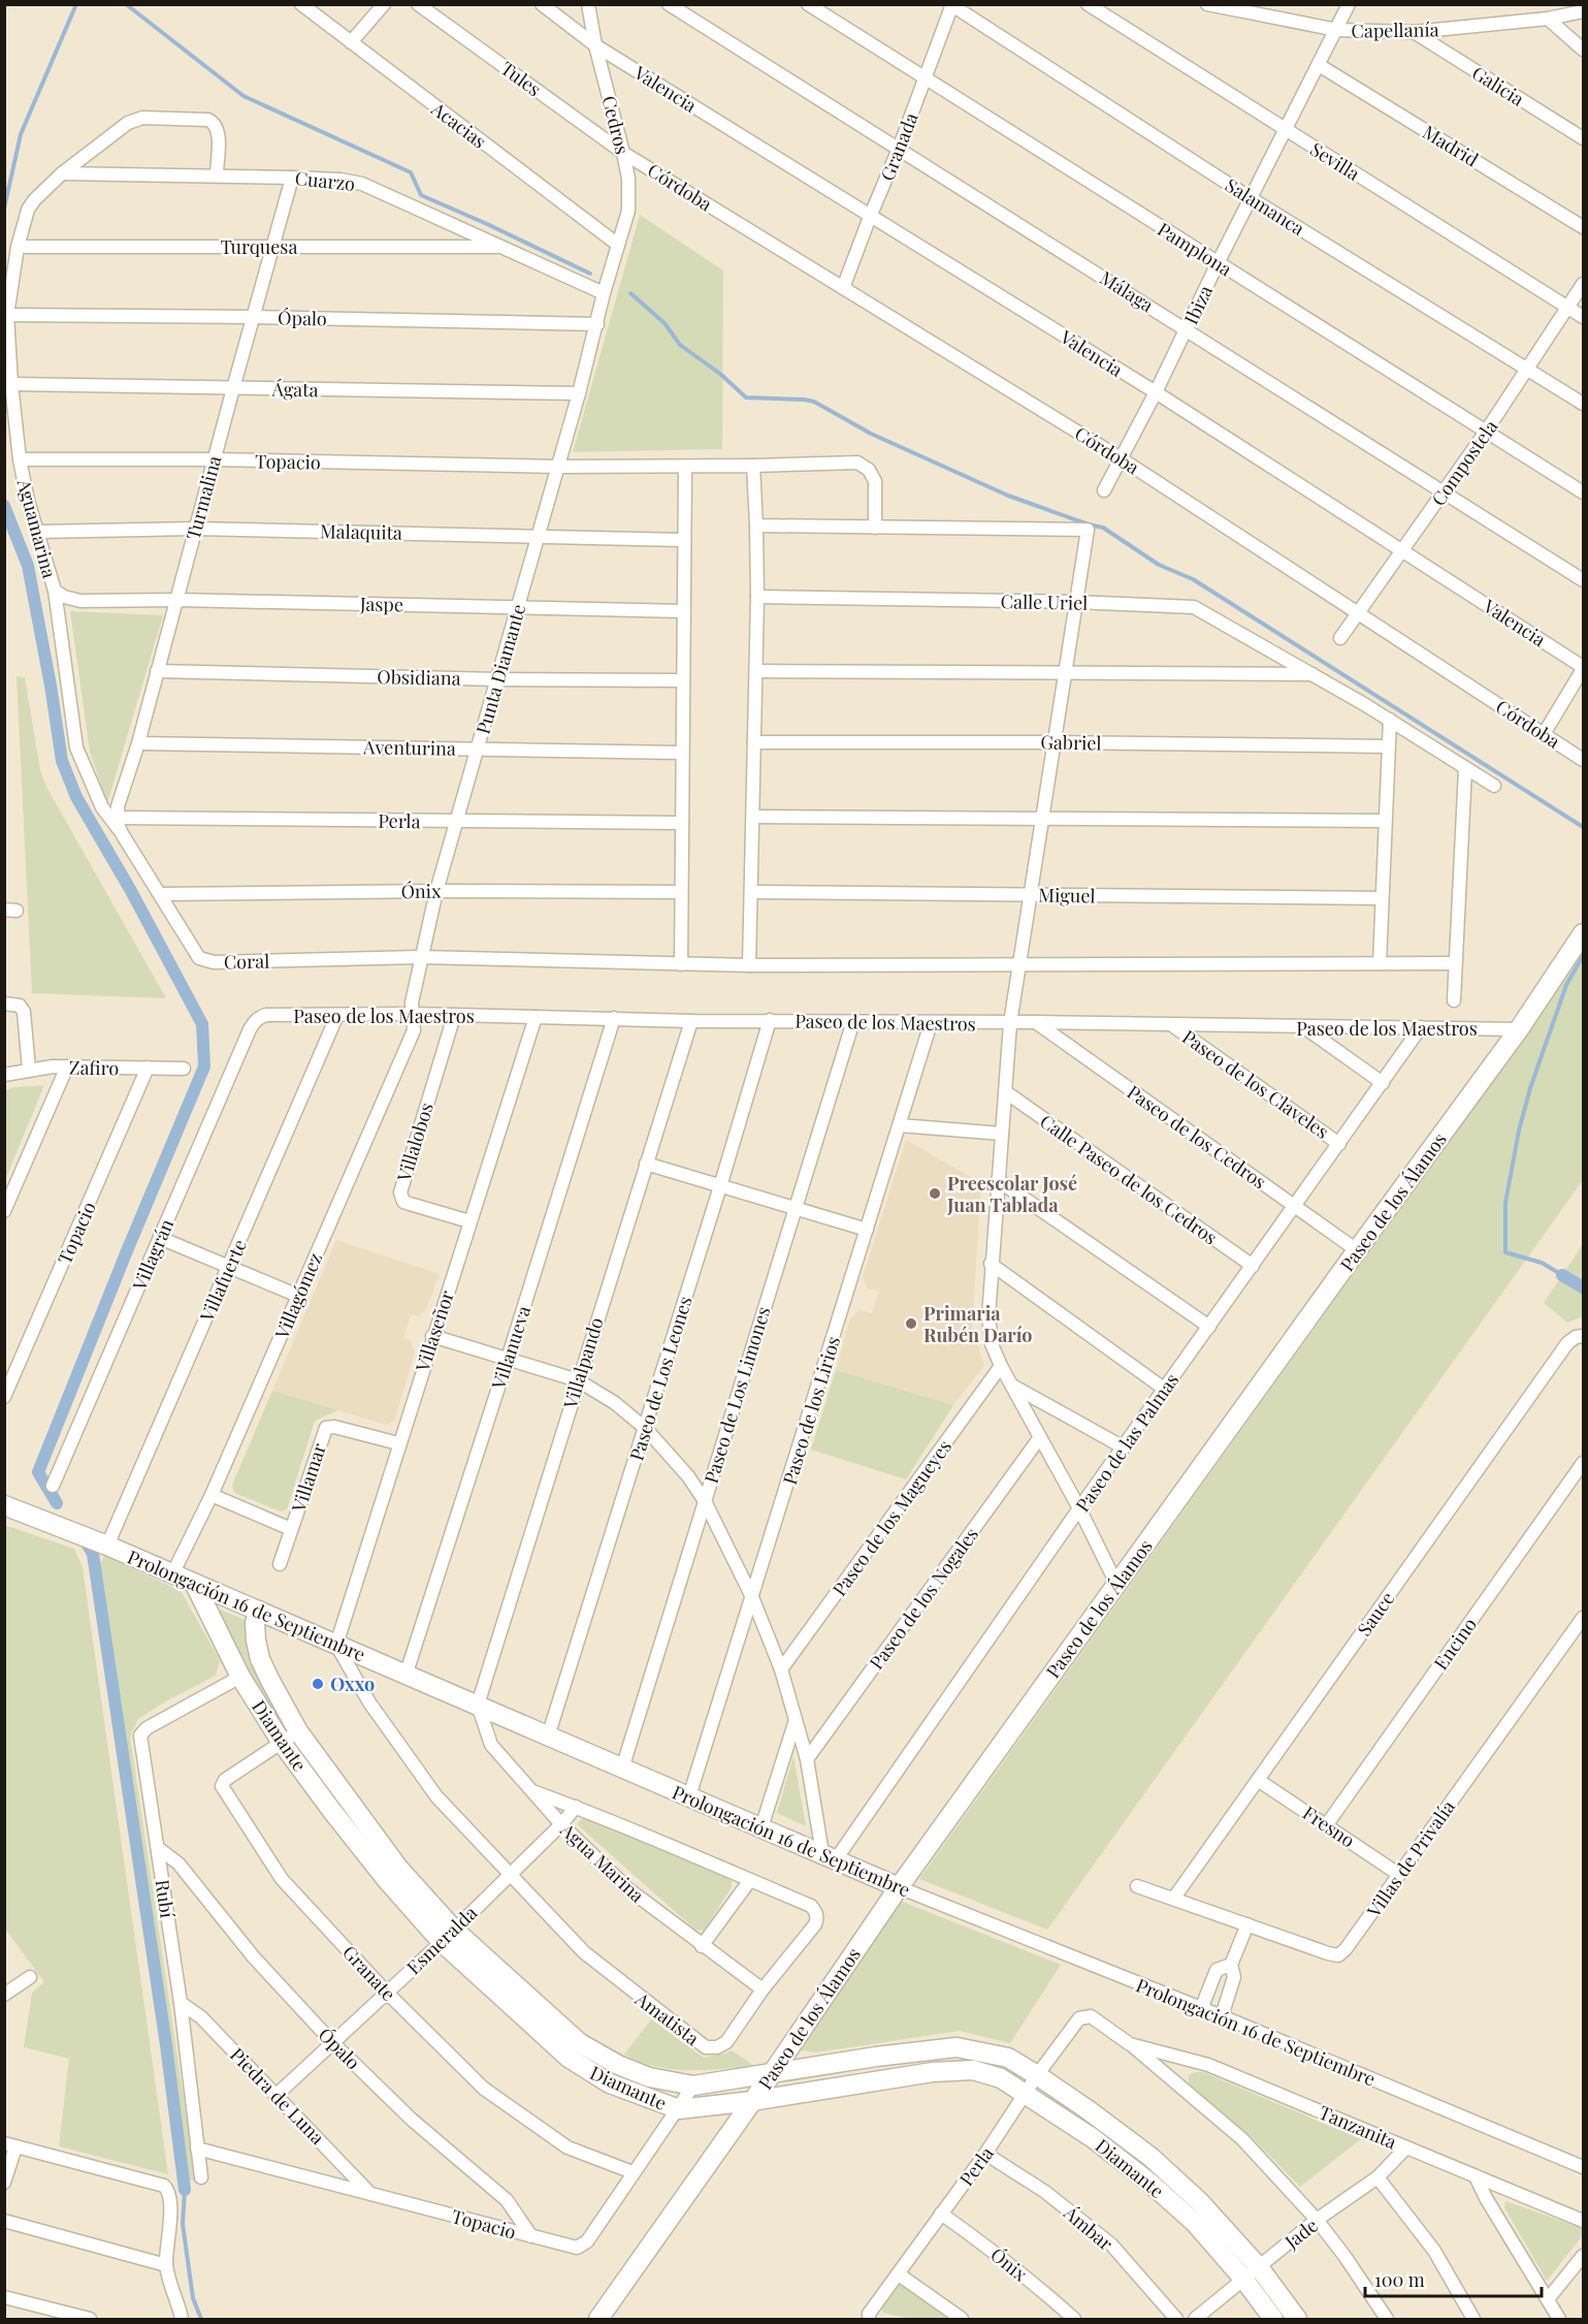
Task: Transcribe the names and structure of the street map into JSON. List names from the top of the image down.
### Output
{
  "streets": {
    "street": [
      "Capellanía",
      "Tules",
      "Galicia",
      "Valencia",
      "Acacias",
      "Cedros",
      "Madrid",
      "Granada",
      "Sevilla",
      "Cuarzo",
      "Córdoba",
      "Salamanca",
      "Turquesa",
      "Pamplona",
      "Málaga",
      "Ibiza",
      "Ópalo",
      "Ágata",
      "Topacio",
      "Compostela",
      "Turmalina",
      "Aguamarina",
      "Malaquita",
      "Calle Uriel",
      "Jaspe",
      "Punta Diamante",
      "Obsidiana",
      "Gabriel",
      "Aventurina",
      "Perla",
      "Ónix",
      "Miguel",
      "Coral",
      "Paseo de los Maestros",
      "Zafiro",
      "Paseo de los Claveles",
      "Paseo de los Cedros",
      "Villalobos",
      "Calle Paseo de los Cedros",
      "Paseo de los Álamos",
      "Villagrán",
      "Villafuerte",
      "Villagómez",
      "Villaseñor",
      "Villanueva",
      "Villalpando",
      "Paseo de Los Leones",
      "Paseo de Los Limones",
      "Paseo de los Lirios",
      "Paseo de las Palmas",
      "Villamar",
      "Paseo de los Magueyes",
      "Paseo de los Nogales",
      "Prolongación 16 de Septiembre",
      "Sauce",
      "Encino",
      "Diamante",
      "Fresno",
      "Villas de Privalía",
      "Agua Marina",
      "Rubí",
      "Esmeralda",
      "Granate",
      "Amatista",
      "Piedra de Luna",
      "Tanzanita",
      "Ámbar",
      "Jade"
    ]
  },
  "crossings": [
    ["Capellanía", "Galicia"],
    ["Capellanía", "Ibiza"],
    ["Tules", "Cedros"],
    ["Tules", "Córdoba"],
    ["Valencia", "Cedros"],
    ["Valencia", "Granada"],
    ["Valencia", "Ibiza"],
    ["Valencia", "Compostela"],
    ["Acacias", "Cedros"],
    ["Cedros", "Cuarzo"],
    ["Cedros", "Córdoba"],
    ["Cedros", "Punta Diamante"],
    ["Madrid", "Ibiza"],
    ["Granada", "Córdoba"],
    ["Granada", "Salamanca"],
    ["Granada", "Pamplona"],
    ["Granada", "Málaga"],
    ["Sevilla", "Ibiza"],
    ["Sevilla", "Compostela"],
    ["Cuarzo", "Turquesa"],
    ["Cuarzo", "Turmalina"],
    ["Cuarzo", "Aguamarina"],
    ["Cuarzo", "Punta Diamante"],
    ["Córdoba", "Ibiza"],
    ["Córdoba", "Compostela"],
    ["Salamanca", "Ibiza"],
    ["Salamanca", "Compostela"],
    ["Turquesa", "Turmalina"],
    ["Turquesa", "Aguamarina"],
    ["Pamplona", "Ibiza"],
    ["Pamplona", "Compostela"],
    ["Málaga", "Ibiza"],
    ["Málaga", "Compostela"],
    ["Ópalo", "Topacio"],
    ["Ópalo", "Turmalina"],
    ["Ópalo", "Aguamarina"],
    ["Ópalo", "Punta Diamante"],
    ["Ópalo", "Rubí"],
    ["Ópalo", "Esmeralda"],
    ["Ágata", "Turmalina"],
    ["Ágata", "Aguamarina"],
    ["Ágata", "Punta Diamante"],
    ["Topacio", "Turmalina"],
    ["Topacio", "Aguamarina"],
    ["Topacio", "Punta Diamante"],
    ["Topacio", "Zafiro"],
    ["Topacio", "Diamante"],
    ["Topacio", "Rubí"],
    ["Topacio", "Granate"],
    ["Topacio", "Piedra de Luna"],
    ["Turmalina", "Malaquita"],
    ["Turmalina", "Jaspe"],
    ["Turmalina", "Obsidiana"],
    ["Turmalina", "Aventurina"],
    ["Turmalina", "Perla"],
    ["Turmalina", "Coral"],
    ["Aguamarina", "Malaquita"],
    ["Aguamarina", "Jaspe"],
    ["Malaquita", "Punta Diamante"],
    ["Jaspe", "Punta Diamante"],
    ["Punta Diamante", "Obsidiana"],
    ["Punta Diamante", "Aventurina"],
    ["Punta Diamante", "Perla"],
    ["Punta Diamante", "Ónix"],
    ["Punta Diamante", "Coral"],
    ["Punta Diamante", "Paseo de los Maestros"],
    ["Punta Diamante", "Villagómez"],
    ["Perla", "Ónix"],
    ["Perla", "Coral"],
    ["Perla", "Diamante"],
    ["Perla", "Tanzanita"],
    ["Perla", "Ámbar"],
    ["Ónix", "Coral"],
    ["Paseo de los Maestros", "Paseo de los Claveles"],
    ["Paseo de los Maestros", "Paseo de los Cedros"],
    ["Paseo de los Maestros", "Villalobos"],
    ["Paseo de los Maestros", "Paseo de los Álamos"],
    ["Paseo de los Maestros", "Villagrán"],
    ["Paseo de los Maestros", "Villafuerte"],
    ["Paseo de los Maestros", "Villagómez"],
    ["Paseo de los Maestros", "Villaseñor"],
    ["Paseo de los Maestros", "Villanueva"],
    ["Paseo de los Maestros", "Villalpando"],
    ["Paseo de los Maestros", "Paseo de Los Leones"],
    ["Paseo de los Maestros", "Paseo de Los Limones"],
    ["Paseo de los Maestros", "Paseo de los Lirios"],
    ["Paseo de los Maestros", "Paseo de las Palmas"],
    ["Paseo de los Claveles", "Paseo de las Palmas"],
    ["Paseo de los Cedros", "Paseo de los Álamos"],
    ["Paseo de los Cedros", "Paseo de las Palmas"],
    ["Villalobos", "Villaseñor"],
    ["Calle Paseo de los Cedros", "Paseo de las Palmas"],
    ["Paseo de los Álamos", "Prolongación 16 de Septiembre"],
    ["Paseo de los Álamos", "Diamante"],
    ["Villafuerte", "Prolongación 16 de Septiembre"],
    ["Villagómez", "Prolongación 16 de Septiembre"],
    ["Villaseñor", "Villamar"],
    ["Villaseñor", "Prolongación 16 de Septiembre"],
    ["Villaseñor", "Amatista"],
    ["Villanueva", "Prolongación 16 de Septiembre"],
    ["Villalpando", "Prolongación 16 de Septiembre"],
    ["Villalpando", "Agua Marina"],
    ["Paseo de Los Leones", "Prolongación 16 de Septiembre"],
    ["Paseo de Los Limones", "Prolongación 16 de Septiembre"],
    ["Paseo de los Lirios", "Prolongación 16 de Septiembre"],
    ["Paseo de las Palmas", "Prolongación 16 de Septiembre"],
    ["Prolongación 16 de Septiembre", "Diamante"],
    ["Prolongación 16 de Septiembre", "Agua Marina"],
    ["Prolongación 16 de Septiembre", "Amatista"],
    ["Sauce", "Fresno"],
    ["Sauce", "Villas de Privalía"],
    ["Encino", "Fresno"],
    ["Diamante", "Rubí"],
    ["Diamante", "Esmeralda"],
    ["Diamante", "Granate"],
    ["Diamante", "Jade"],
    ["Fresno", "Villas de Privalía"],
    ["Agua Marina", "Esmeralda"],
    ["Agua Marina", "Amatista"],
    ["Rubí", "Piedra de Luna"],
    ["Esmeralda", "Granate"],
    ["Esmeralda", "Amatista"],
    ["Esmeralda", "Piedra de Luna"],
    ["Tanzanita", "Jade"]
  ],
  "places": ["Preescolar José Juan Tablada", "Primaria Rubén Darío", "Oxxo"],
  "scale_bar": "100 m"
}
